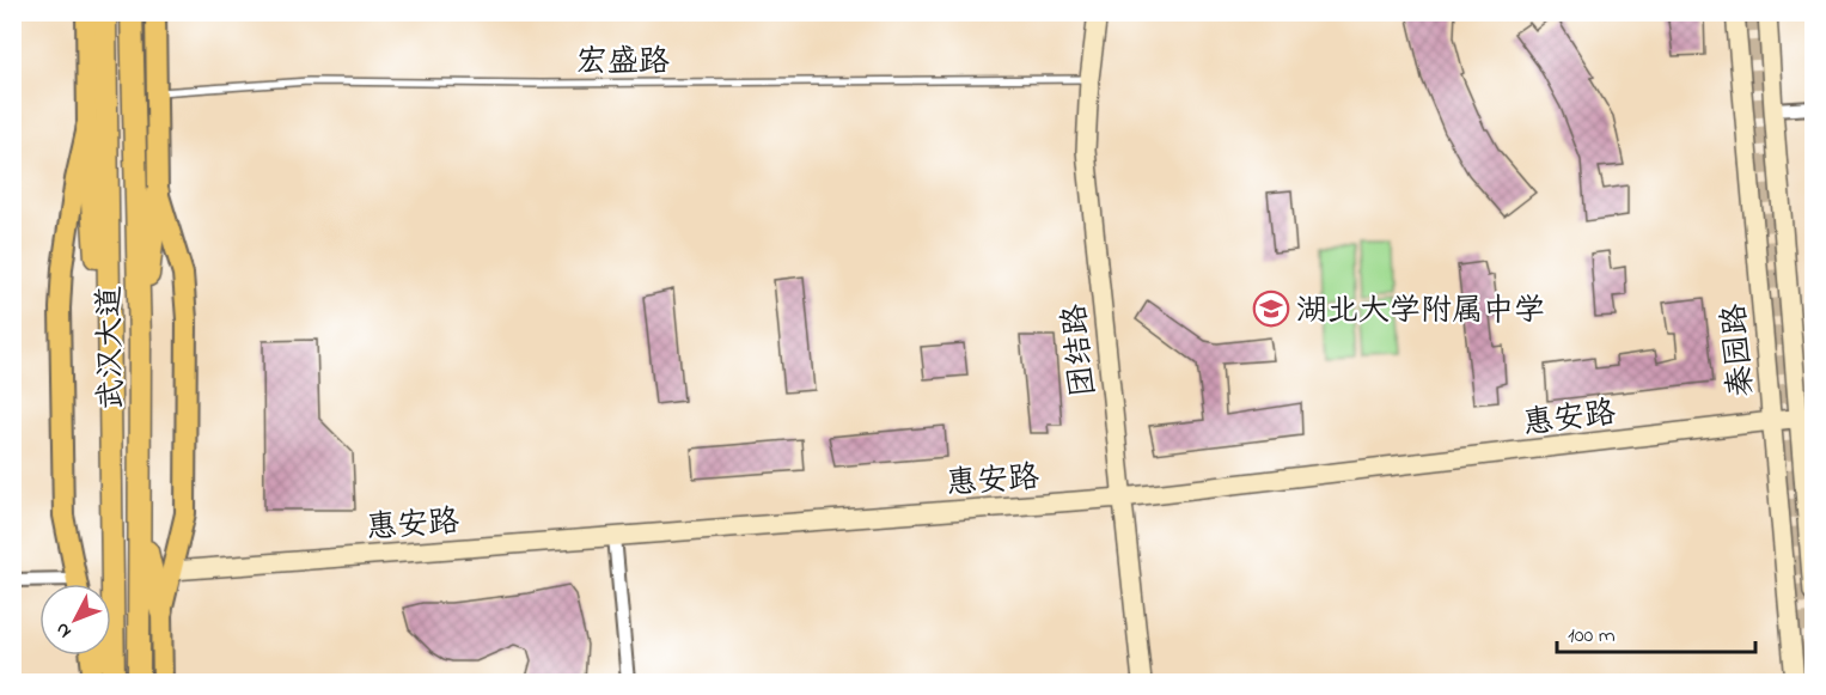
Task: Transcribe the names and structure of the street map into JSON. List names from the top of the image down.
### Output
{
  "streets": {
    "highway": ["武汉大道"],
    "street": ["团结路", "秦园路", "惠安路"],
    "lane": ["宏盛路"]
  },
  "crossings": [
    ["宏盛路", "团结路"],
    ["团结路", "惠安路"],
    ["秦园路", "惠安路"]
  ],
  "places": {
    "school or university": ["湖北大学附属中学"]
  },
  "scale_bar": "100 m",
  "north": "bottom left"
}
